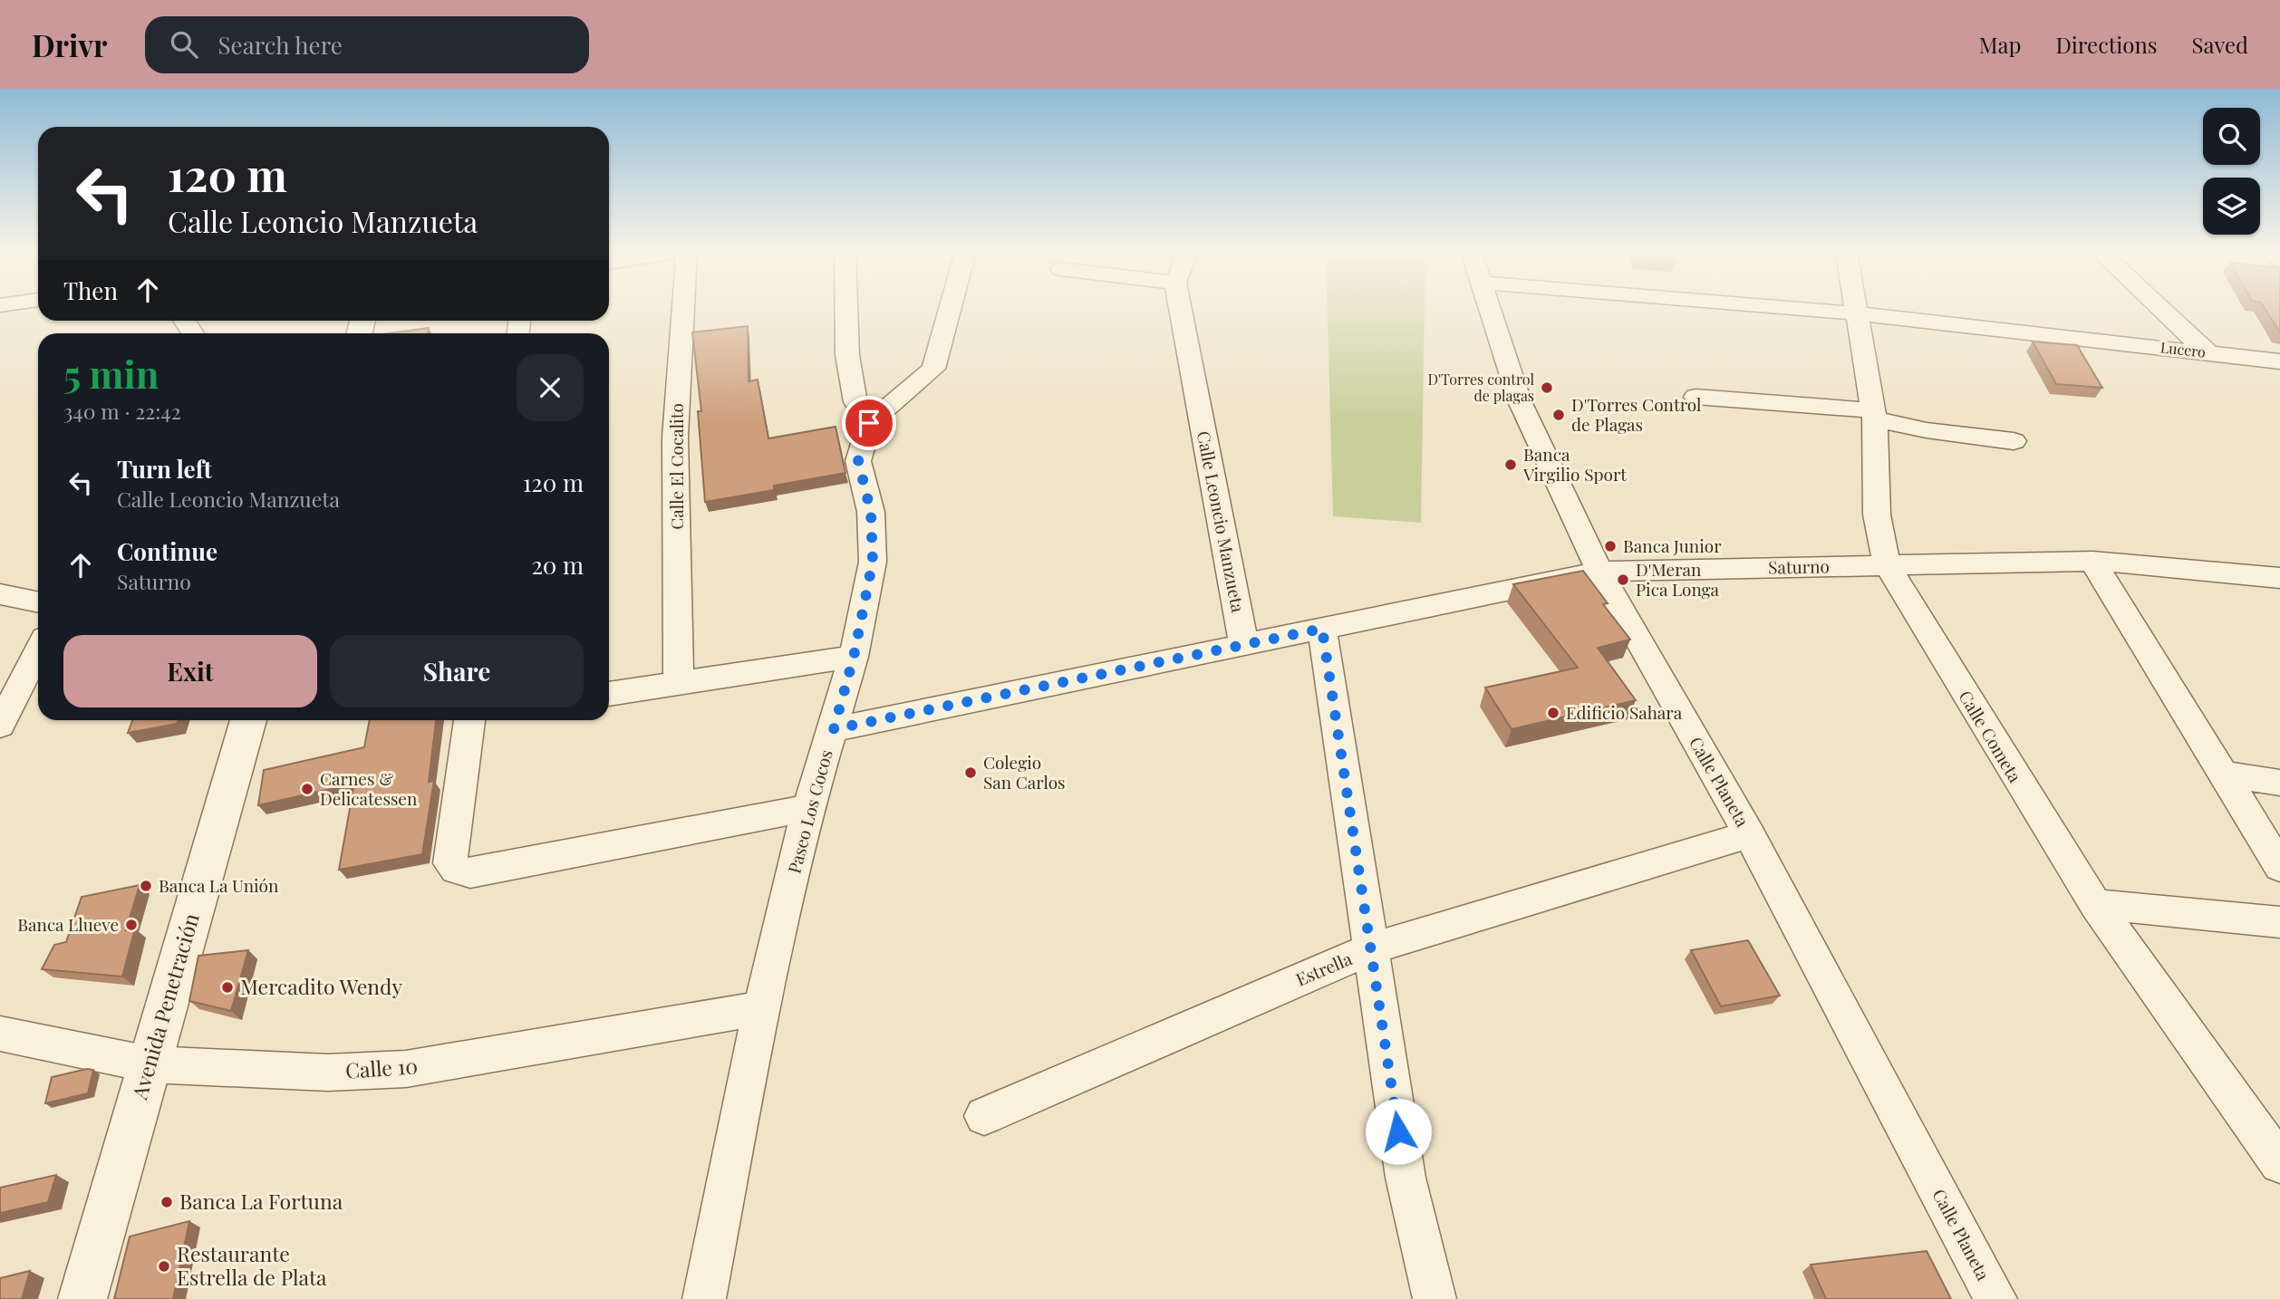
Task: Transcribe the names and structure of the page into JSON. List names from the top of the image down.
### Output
{
  "streets": {
    "street": [
      "Lucero",
      "Calle El Cocalito",
      "Calle Leoncio Manzueta",
      "Saturno",
      "Calle Cometa",
      "Calle Planeta",
      "Paseo Los Cocos",
      "Estrella",
      "Avenida Penetración",
      "Calle 10"
    ]
  },
  "crossings": [
    ["Lucero", "Calle Cometa"],
    ["Saturno", "Calle Cometa"],
    ["Saturno", "Calle Planeta"],
    ["Calle Planeta", "Estrella"],
    ["Paseo Los Cocos", "Calle 10"],
    ["Avenida Penetración", "Calle 10"]
  ],
  "places": [
    "D'Torres control de plagas",
    "D'Torres Control de Plagas",
    "Banca Virgilio Sport",
    "Banca Junior",
    "D'Meran Pica Longa",
    "Edificio Sahara",
    "Colegio San Carlos",
    "Carnes & Delicatessen",
    "Banca La Unión",
    "Banca Llueve",
    "Mercadito Wendy",
    "Banca La Fortuna",
    "Restaurante Estrella de Plata"
  ],
  "page": {
    "header": "Drivr",
    "search": "Search here",
    "nav": ["Map", "Directions", "Saved"],
    "turn": ["120 m", "Calle Leoncio Manzueta"],
    "then": "Then",
    "heading": ["5 min", "340 m · 22:42"],
    "list": [
      {
        "name": "Turn left",
        "note": "Calle Leoncio Manzueta",
        "value": "120 m"
      },
      {
        "name": "Continue",
        "note": "Saturno",
        "value": "20 m"
      }
    ],
    "buttons": ["Exit", "Share"]
  }
}
